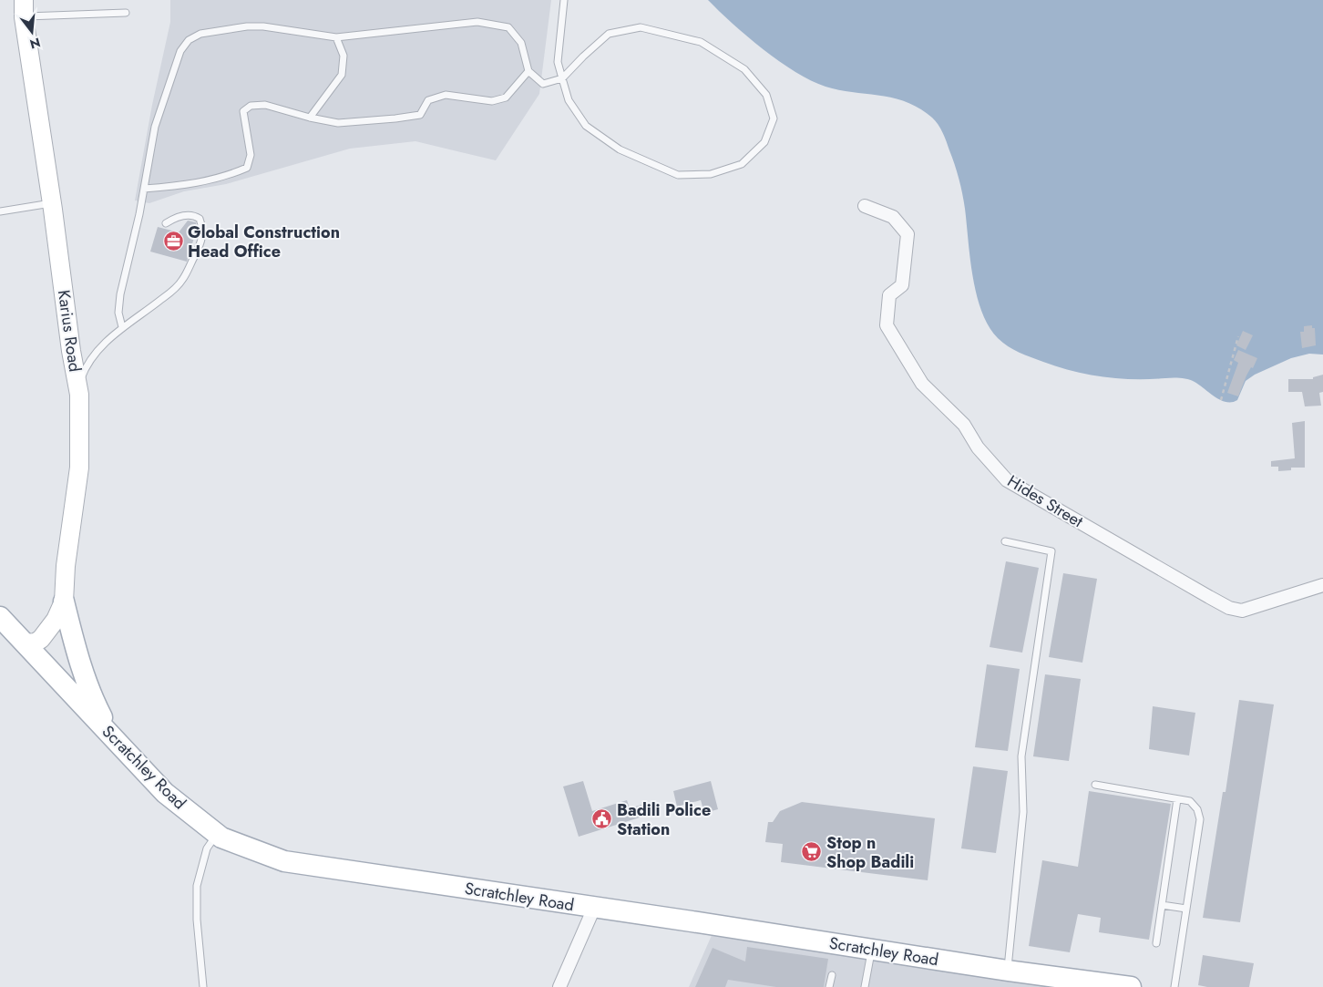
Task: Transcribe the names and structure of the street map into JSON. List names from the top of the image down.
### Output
{
  "streets": {
    "main road": ["Scratchley Road"],
    "street": ["Karius Road", "Hides Street"]
  },
  "crossings": [
    ["Karius Road", "Scratchley Road"]
  ],
  "places": {
    "office": ["Global Construction Head Office"],
    "public building": ["Badili Police Station"],
    "supermarket": ["Stop n Shop Badili"]
  },
  "north": "bottom"
}
